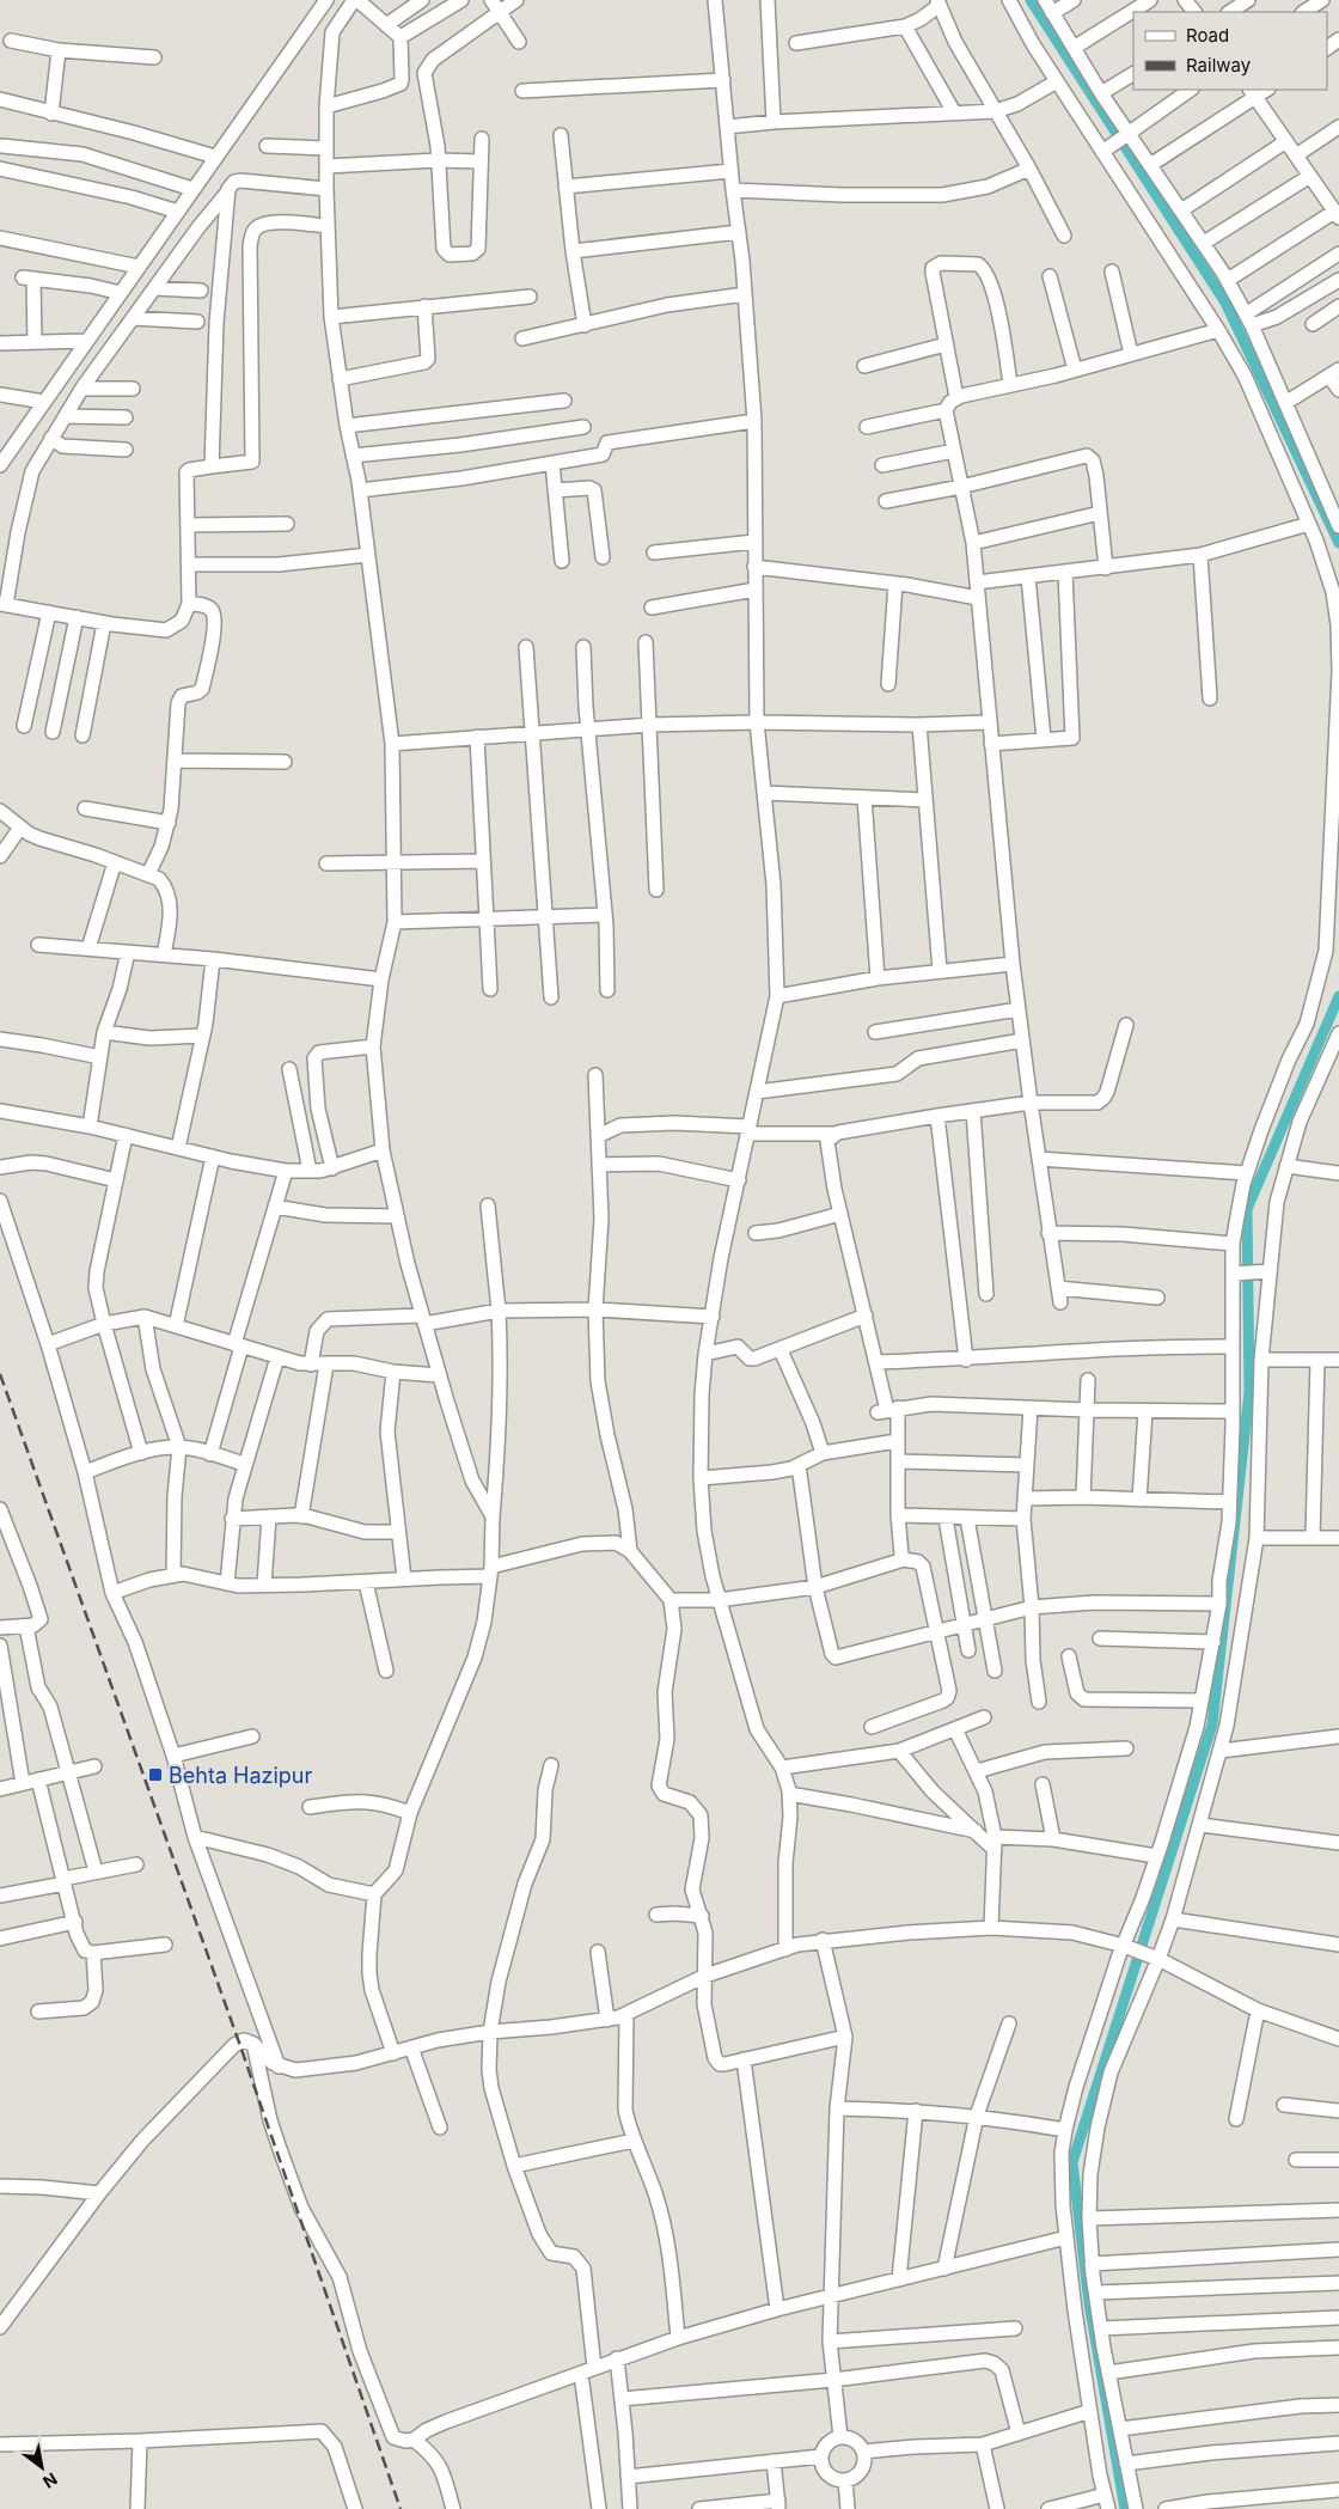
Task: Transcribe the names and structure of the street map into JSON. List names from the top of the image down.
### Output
{
  "places": {
    "transit": ["Behta Hazipur"]
  },
  "legend": ["Road", "Railway"],
  "north": "bottom right"
}
